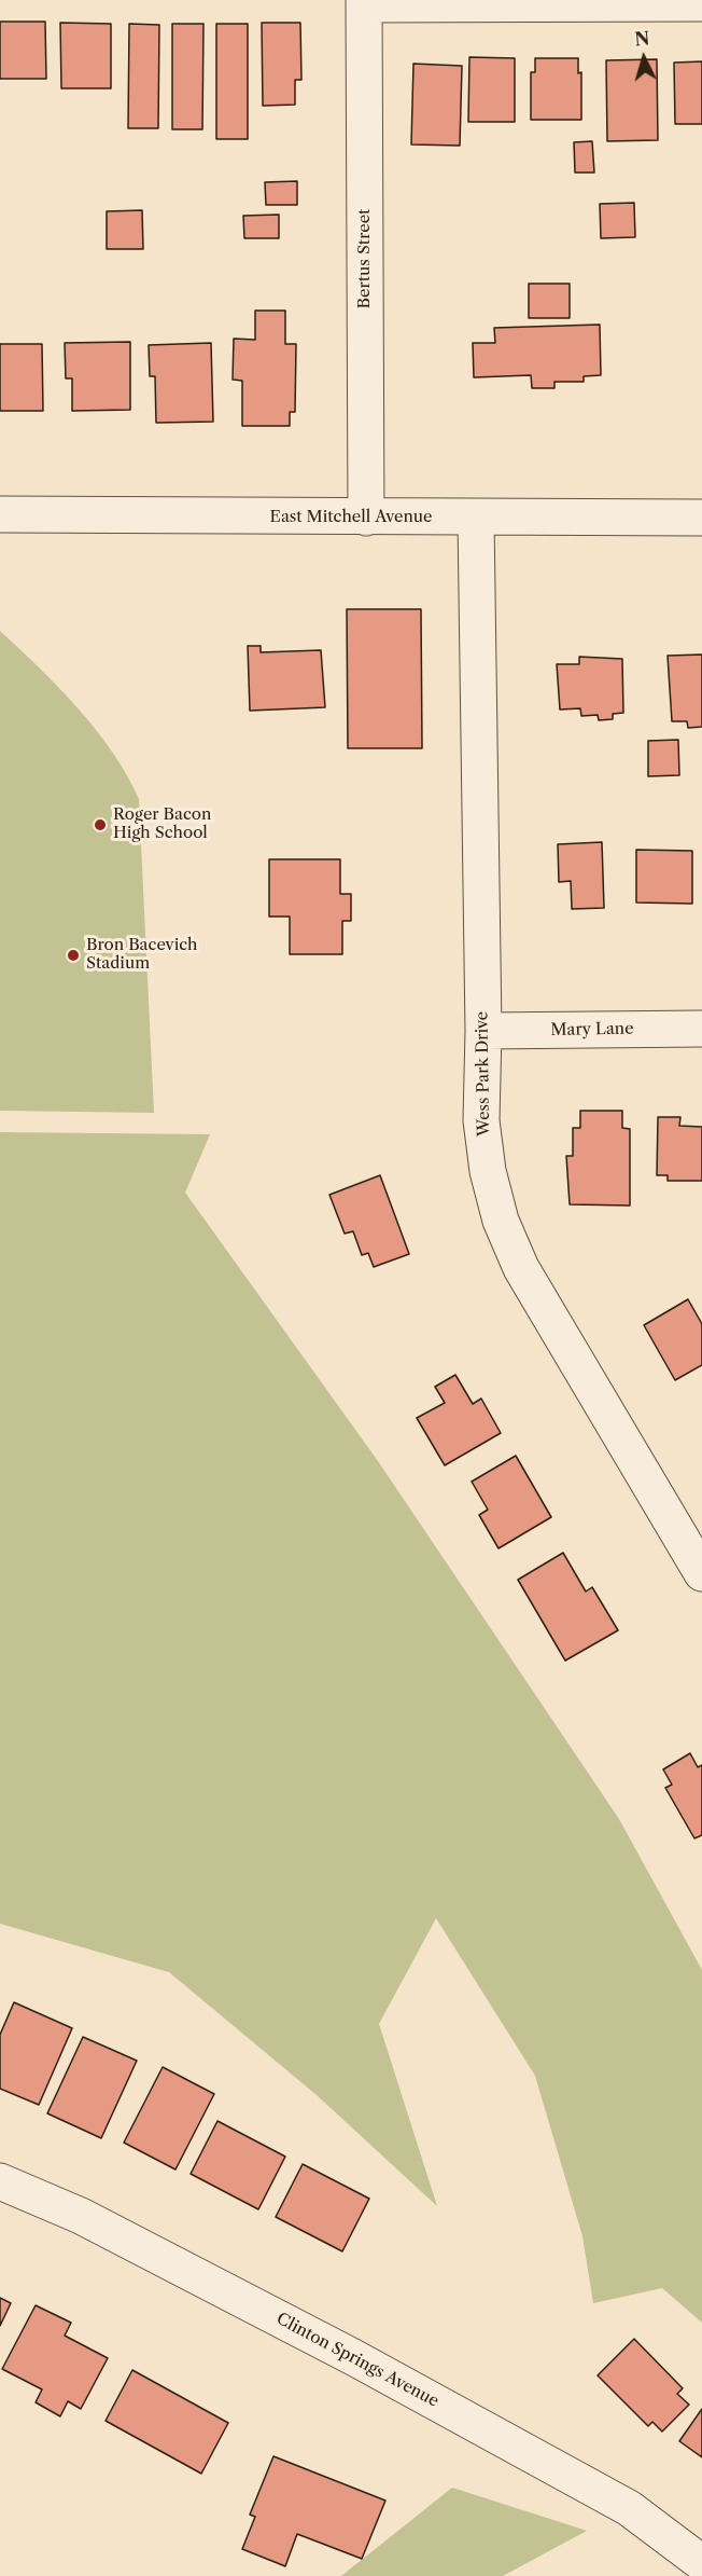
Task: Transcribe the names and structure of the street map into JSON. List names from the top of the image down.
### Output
{
  "streets": {
    "street": [
      "Bertus Street",
      "East Mitchell Avenue",
      "Mary Lane",
      "Wess Park Drive",
      "Clinton Springs Avenue"
    ]
  },
  "crossings": [
    ["Bertus Street", "East Mitchell Avenue"],
    ["East Mitchell Avenue", "Wess Park Drive"],
    ["Mary Lane", "Wess Park Drive"]
  ],
  "places": ["Roger Bacon High School", "Bron Bacevich Stadium"],
  "north": "top"
}
